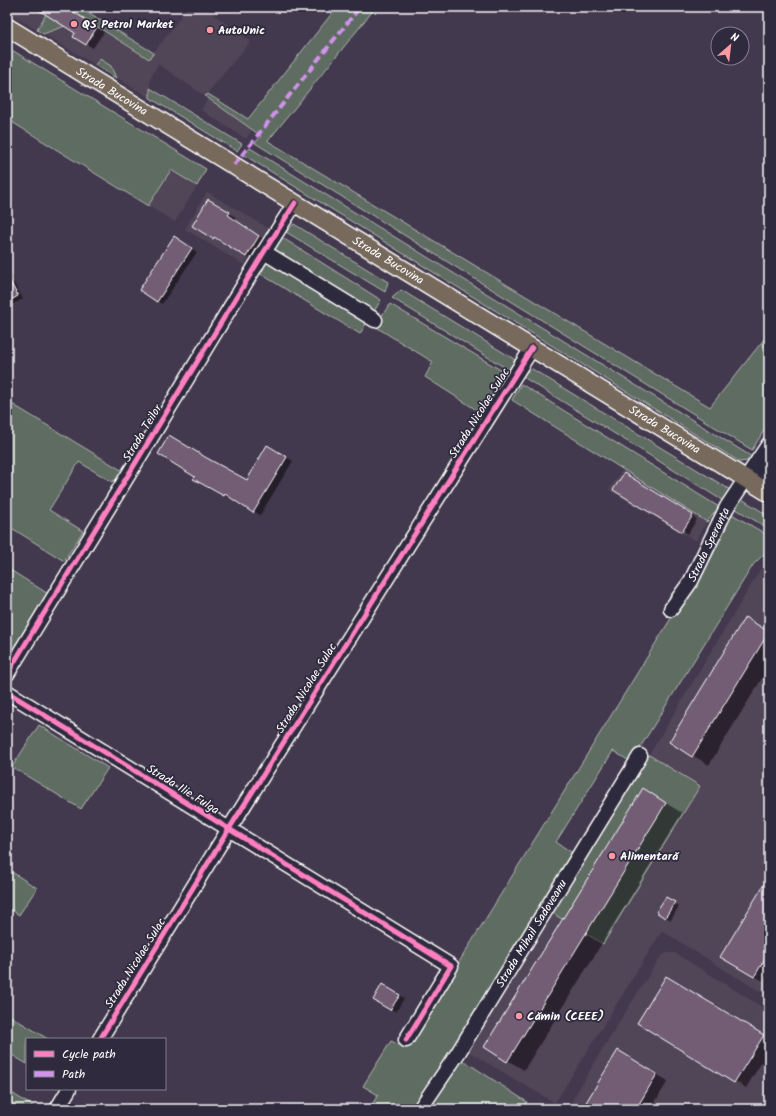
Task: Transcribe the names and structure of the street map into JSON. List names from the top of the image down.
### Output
{
  "streets": {
    "main road": ["Strada Bucovina"],
    "street": [
      "Strada Nicolae Sulac",
      "Strada Teilor",
      "Strada Speranța",
      "Strada Ilie Fulga",
      "Strada Mihail Sadoveanu"
    ]
  },
  "crossings": [
    ["Strada Bucovina", "Strada Nicolae Sulac"],
    ["Strada Bucovina", "Strada Teilor"],
    ["Strada Bucovina", "Strada Speranța"],
    ["Strada Nicolae Sulac", "Strada Ilie Fulga"]
  ],
  "places": [
    "QS Petrol Market",
    "AutoUnic",
    "Alimentară",
    "Cămin (CEEE)"
  ],
  "legend": ["Cycle path", "Path"],
  "north": "top right"
}
